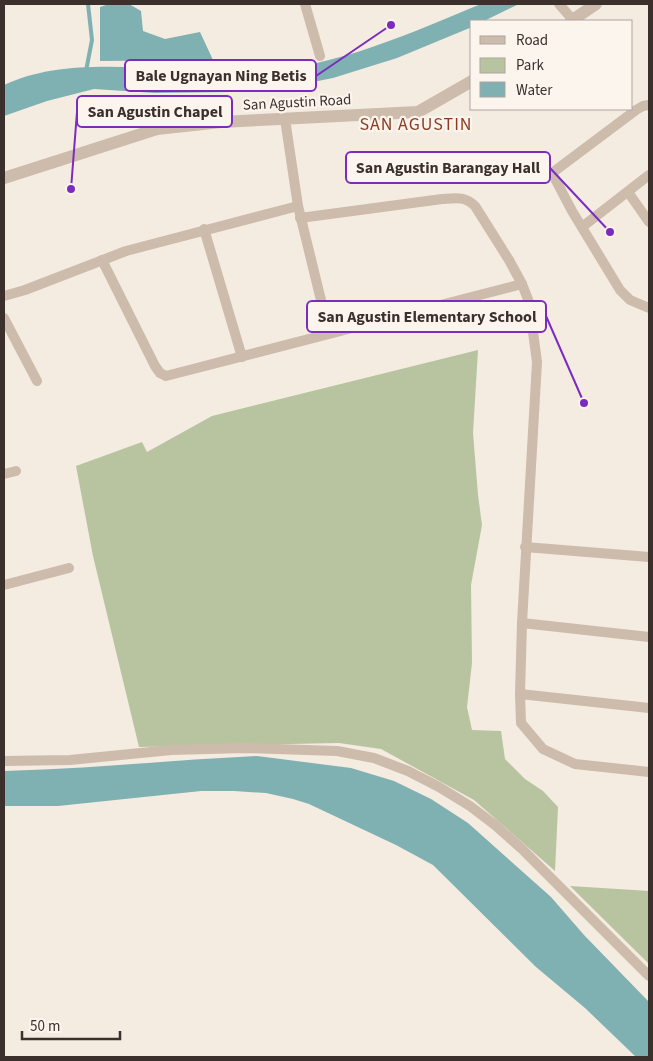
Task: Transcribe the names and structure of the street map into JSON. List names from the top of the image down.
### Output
{
  "streets": {
    "street": ["San Agustin Road"]
  },
  "districts": ["SAN AGUSTIN"],
  "places": [
    "Bale Ugnayan Ning Betis",
    "San Agustin Chapel",
    "San Agustin Barangay Hall",
    "San Agustin Elementary School"
  ],
  "legend": ["Road", "Park", "Water"],
  "scale_bar": "50 m"
}
